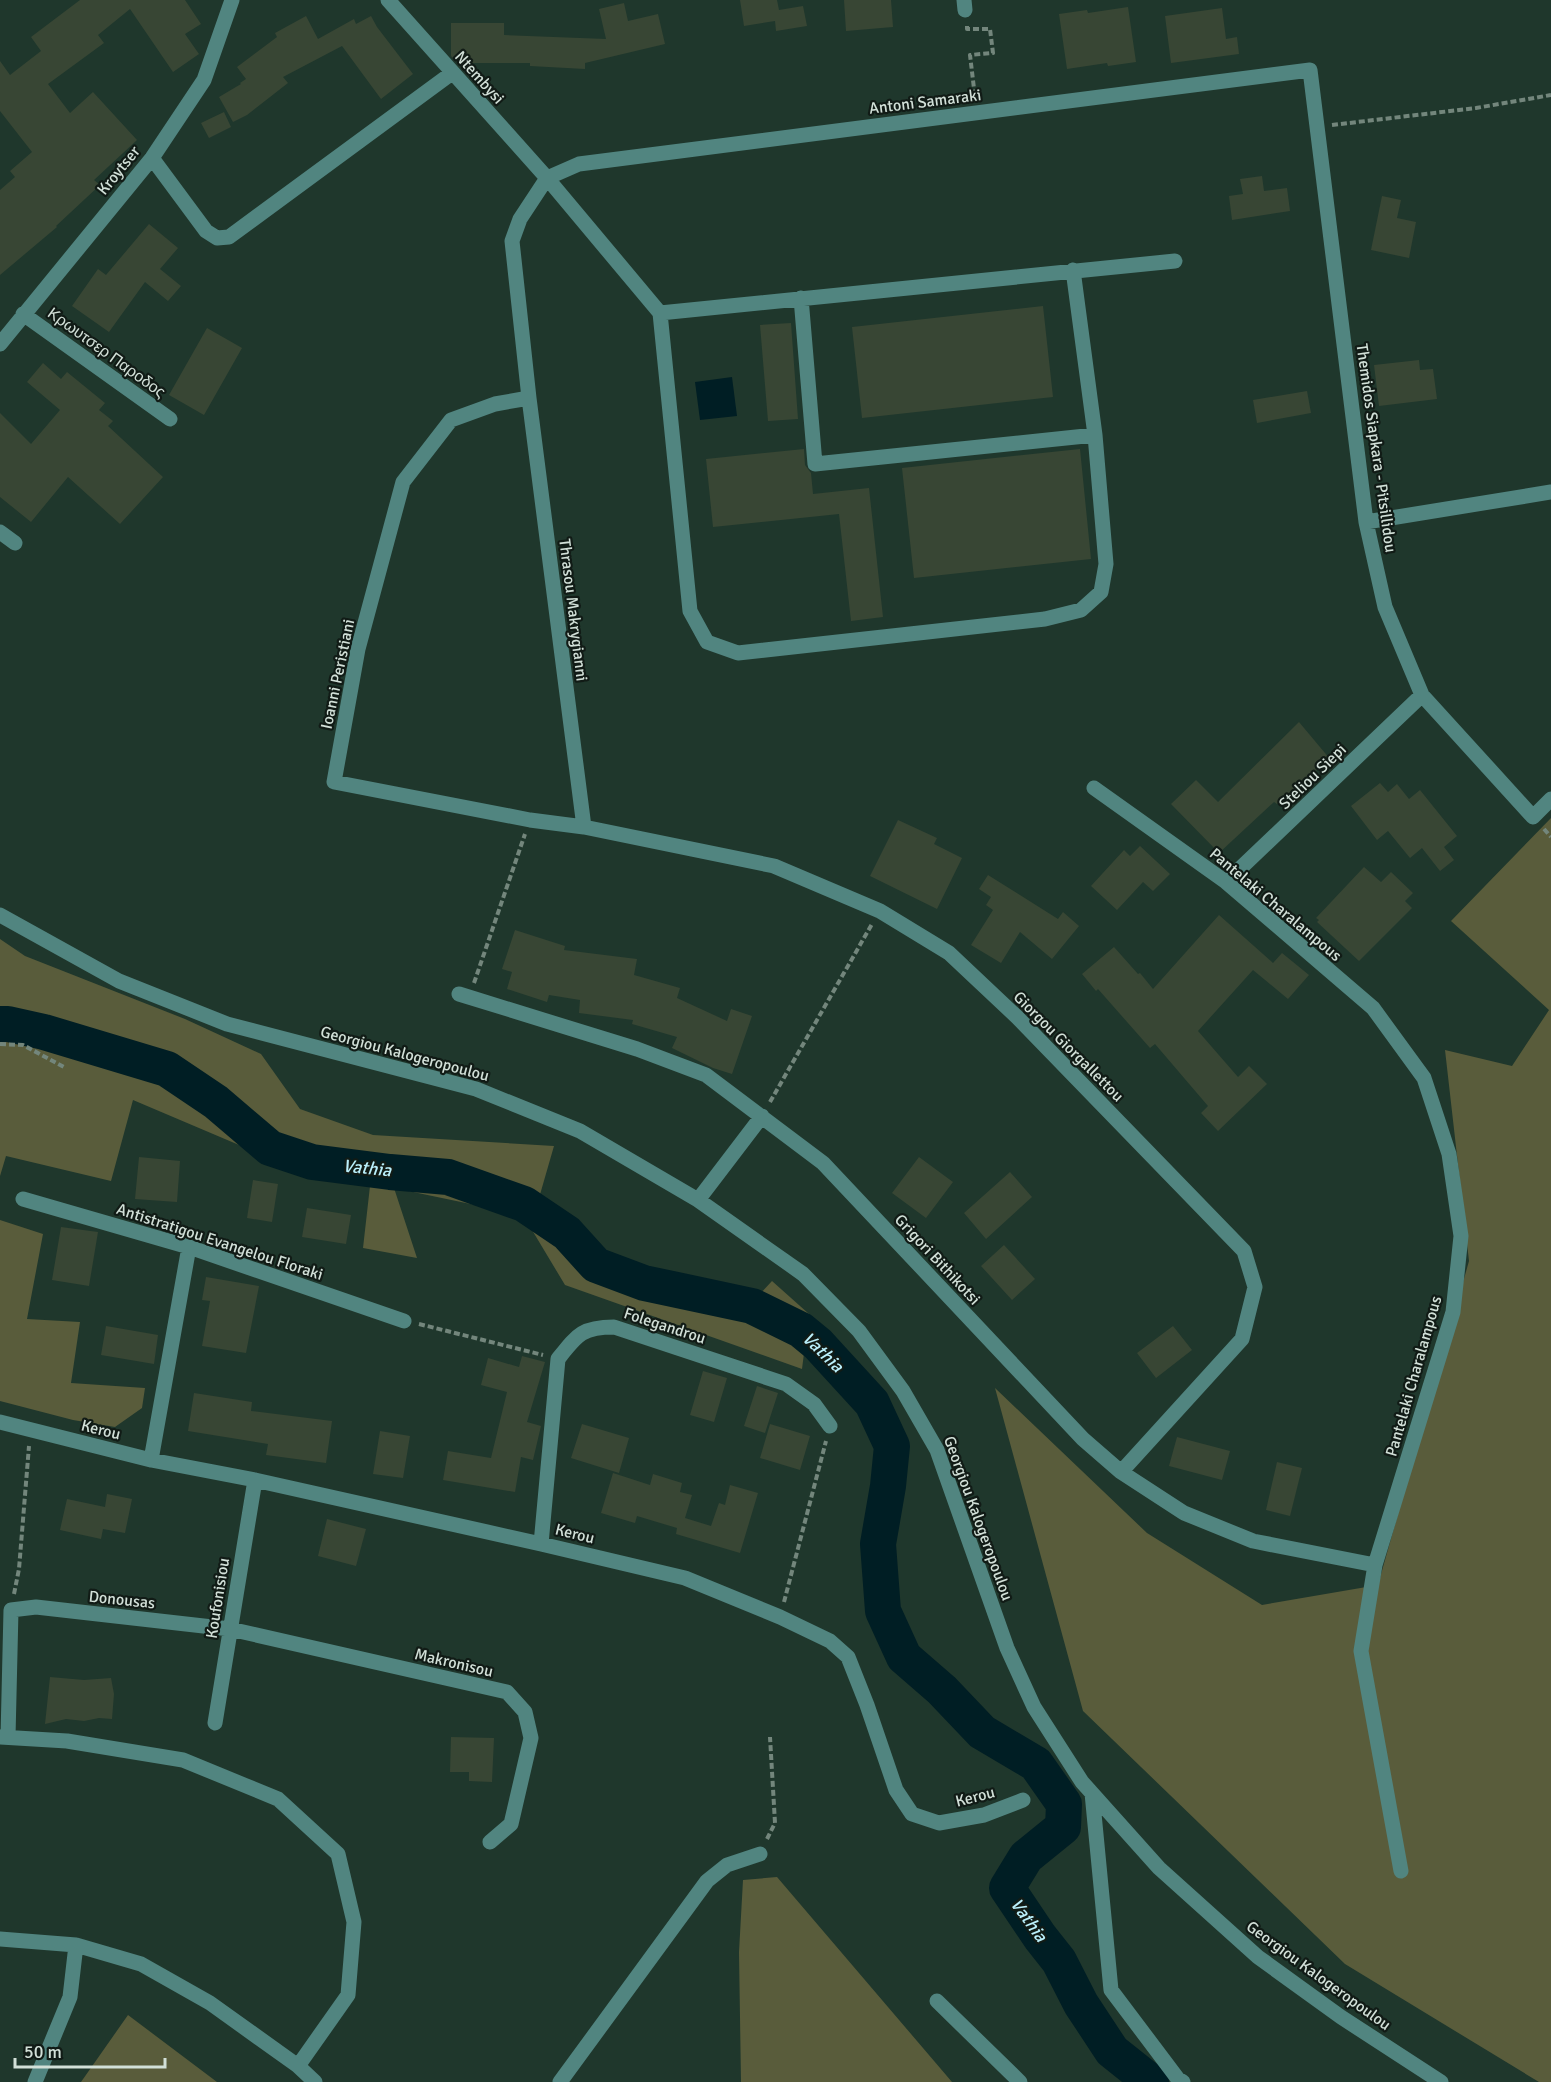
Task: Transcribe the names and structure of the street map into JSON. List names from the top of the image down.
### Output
{
  "streets": {
    "street": [
      "Ntembysi",
      "Antoni Samaraki",
      "Kroytser",
      "Κρωυτσερ Παροδος",
      "Themidos Siapkara - Pitsillidou",
      "Thrasou Makrygianni",
      "Ioanni Peristiani",
      "Steliou Siepi",
      "Pantelaki Charalampous",
      "Giorgou Giorgallettou",
      "Georgiou Kalogeropoulou",
      "Antistratigou Evangelou Floraki",
      "Grigori Bithikotsi",
      "Folegandrou",
      "Kerou",
      "Koufonisiou",
      "Donousas",
      "Makronisou"
    ]
  },
  "crossings": [
    ["Ntembysi", "Antoni Samaraki"],
    ["Ntembysi", "Thrasou Makrygianni"],
    ["Antoni Samaraki", "Themidos Siapkara - Pitsillidou"],
    ["Antoni Samaraki", "Thrasou Makrygianni"],
    ["Kroytser", "Κρωυτσερ Παροδος"],
    ["Themidos Siapkara - Pitsillidou", "Steliou Siepi"],
    ["Thrasou Makrygianni", "Ioanni Peristiani"],
    ["Thrasou Makrygianni", "Giorgou Giorgallettou"],
    ["Ioanni Peristiani", "Giorgou Giorgallettou"],
    ["Steliou Siepi", "Pantelaki Charalampous"],
    ["Pantelaki Charalampous", "Grigori Bithikotsi"],
    ["Giorgou Giorgallettou", "Grigori Bithikotsi"],
    ["Kerou", "Koufonisiou"],
    ["Koufonisiou", "Donousas"],
    ["Koufonisiou", "Makronisou"],
    ["Donousas", "Makronisou"]
  ],
  "water": ["Vathia"],
  "scale_bar": "50 m"
}
